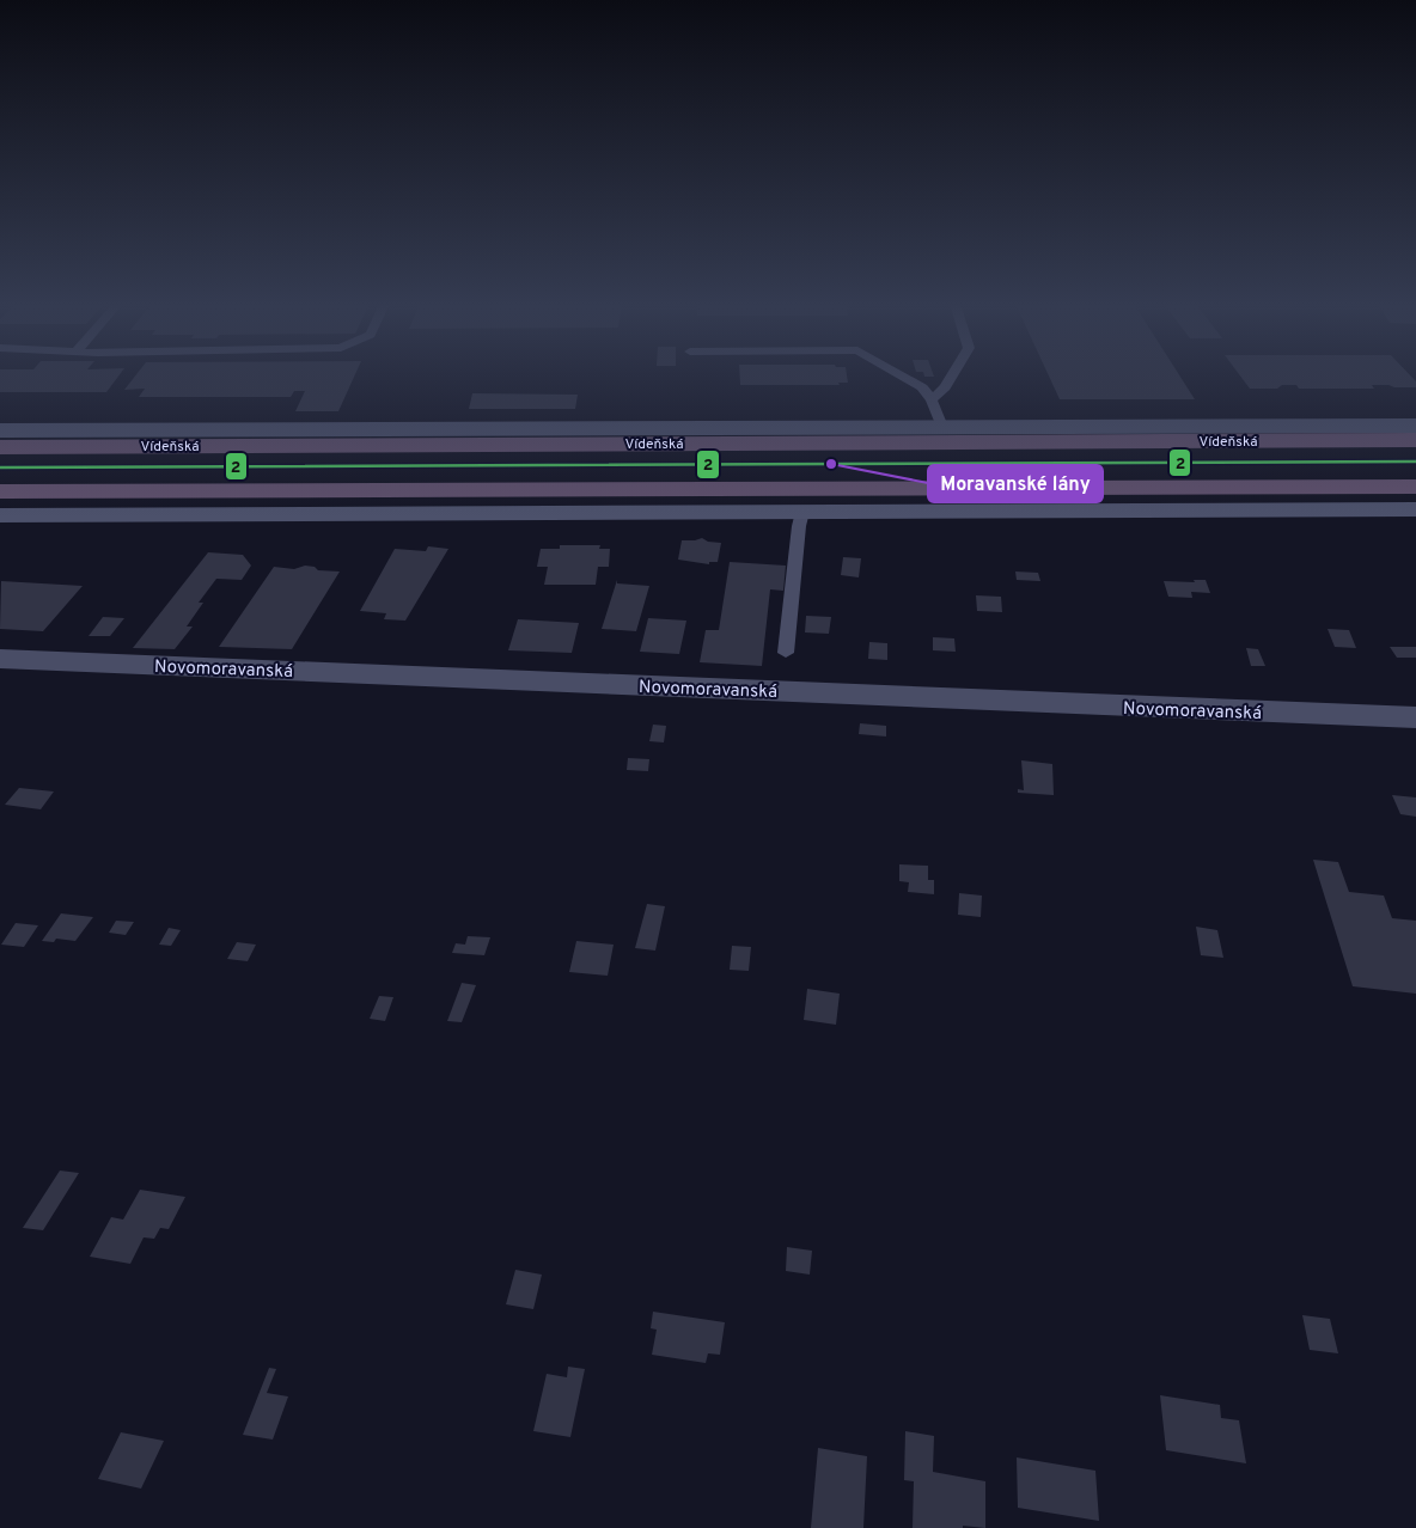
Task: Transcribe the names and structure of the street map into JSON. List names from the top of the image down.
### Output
{
  "streets": {
    "highway": ["Vídeňská"],
    "street": ["Novomoravanská"]
  },
  "places": ["Moravanské lány"],
  "lines": ["transit line 2"]
}
